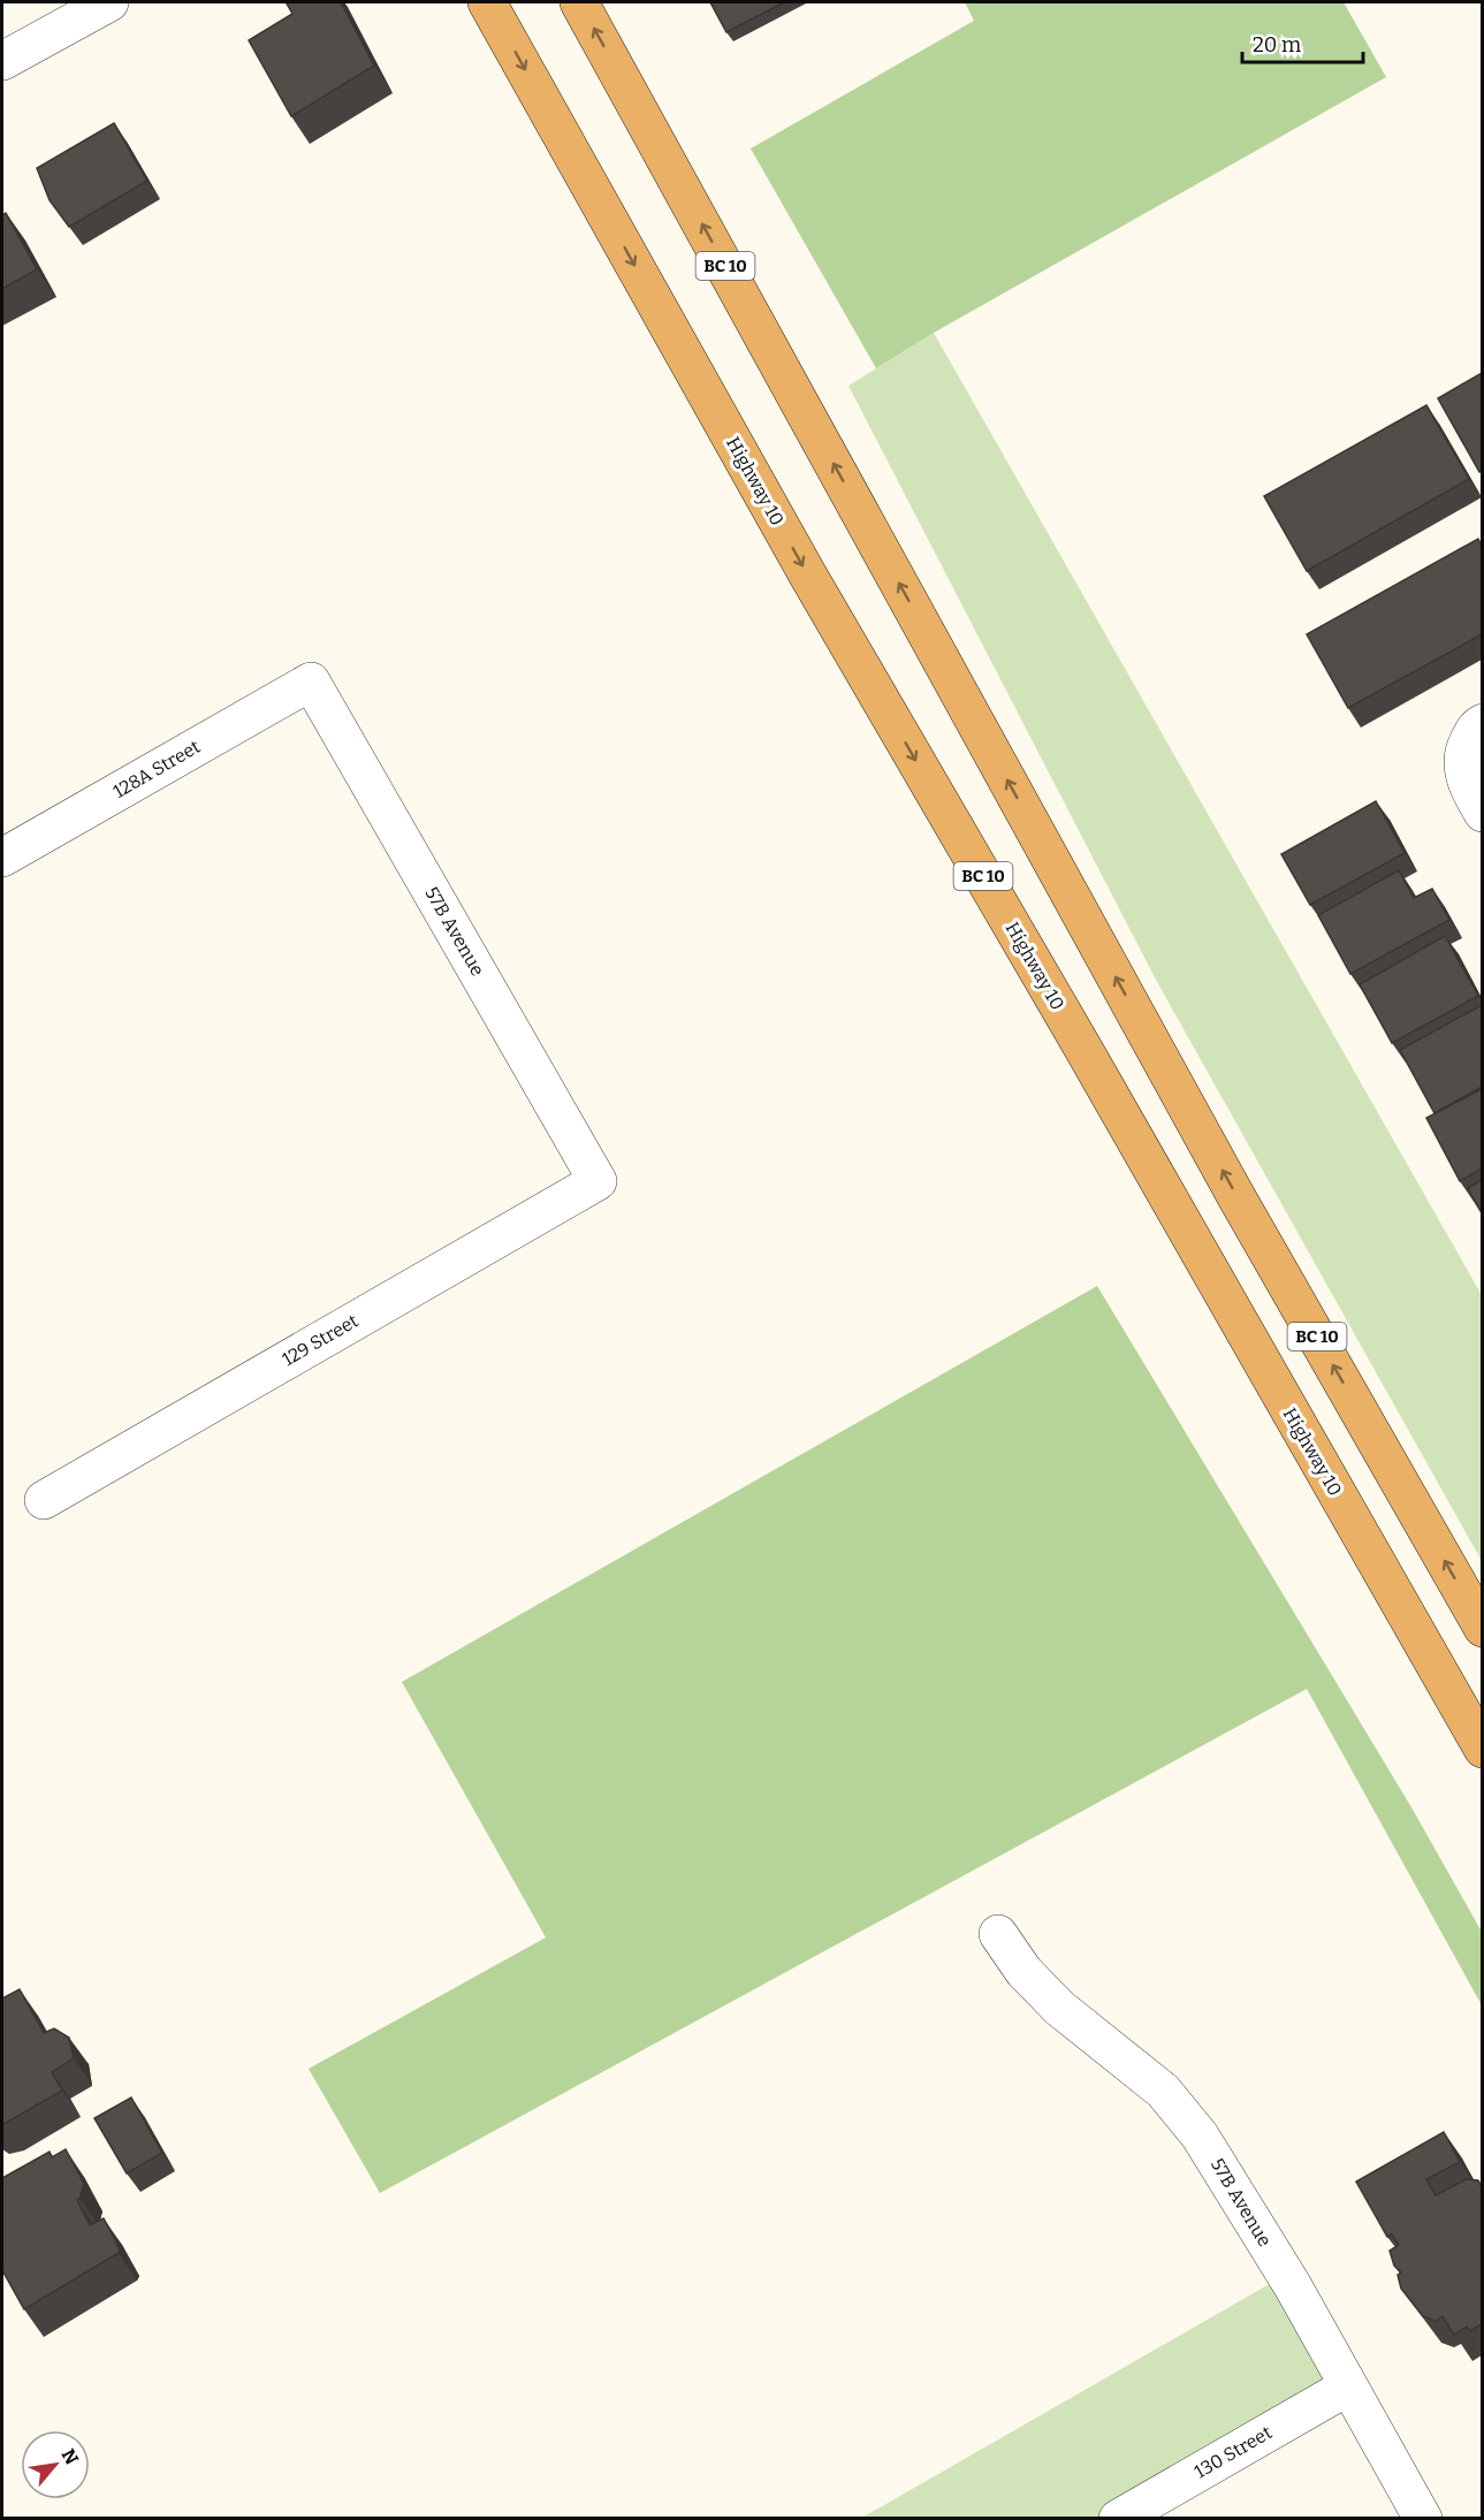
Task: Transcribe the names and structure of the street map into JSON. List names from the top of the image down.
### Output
{
  "streets": {
    "highway": ["BC 10", "Highway 10"],
    "street": [
      "128A Street",
      "57B Avenue",
      "129 Street",
      "130 Street"
    ]
  },
  "crossings": [
    ["128A Street", "57B Avenue"],
    ["57B Avenue", "129 Street"],
    ["57B Avenue", "130 Street"]
  ],
  "scale_bar": "20 m",
  "north": "top right"
}
